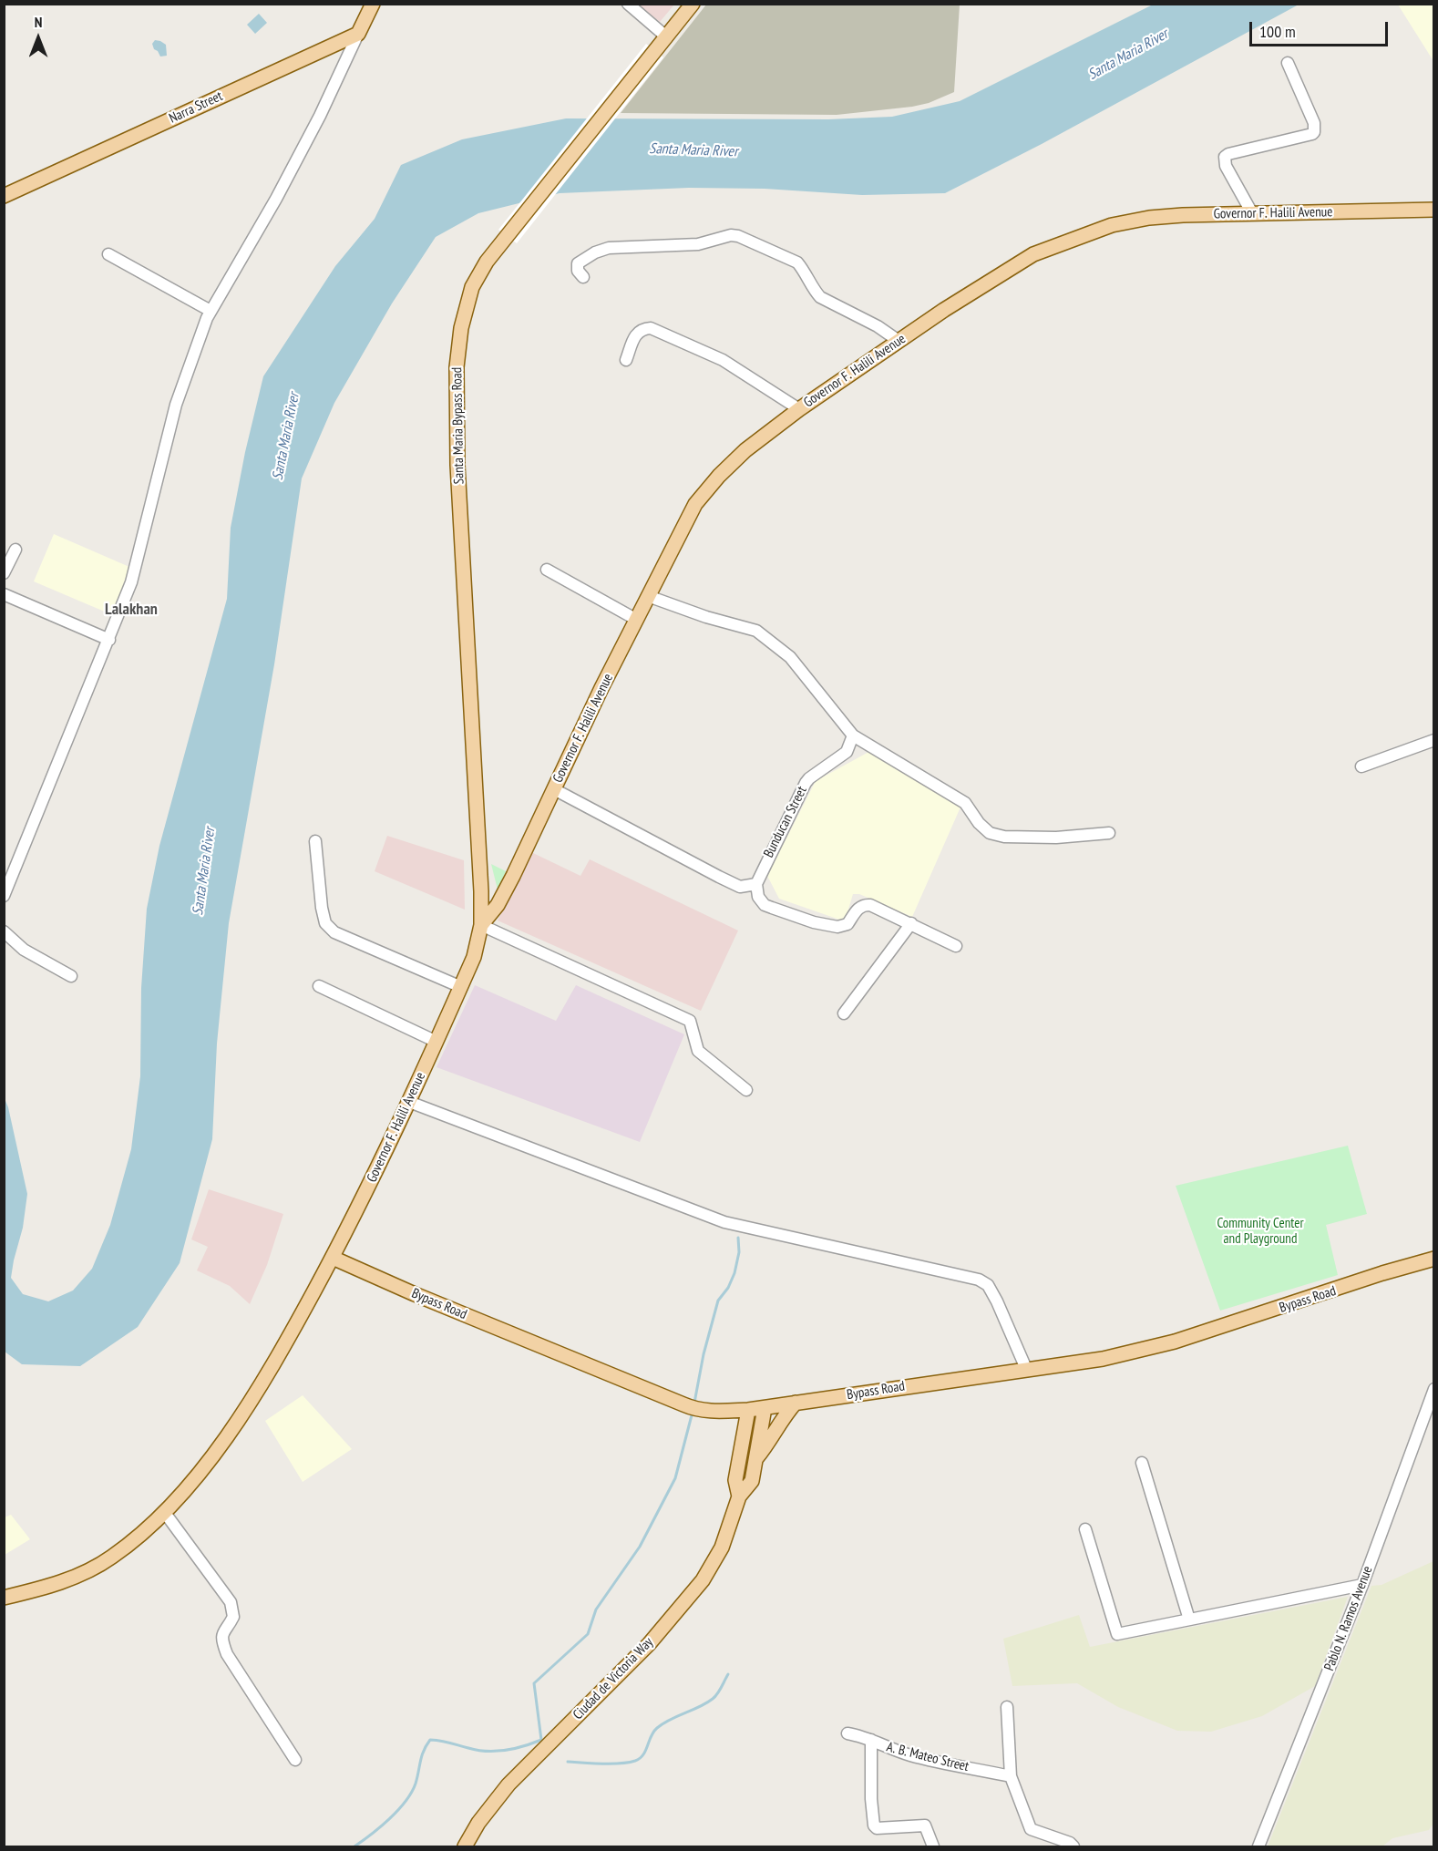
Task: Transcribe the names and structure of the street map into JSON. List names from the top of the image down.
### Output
{
  "streets": {
    "main road": [
      "Narra Street",
      "Governor F. Halili Avenue",
      "Santa Maria Bypass Road",
      "Bypass Road",
      "Ciudad de Victoria Way"
    ],
    "street": ["Bunducan Street", "Pablo N. Ramos Avenue", "A. B. Mateo Street"]
  },
  "crossings": [
    ["Governor F. Halili Avenue", "Santa Maria Bypass Road"],
    ["Governor F. Halili Avenue", "Bypass Road"],
    ["Bypass Road", "Ciudad de Victoria Way"]
  ],
  "districts": ["Lalakhan"],
  "water": ["Santa Maria River"],
  "parks": ["Community Center and Playground"],
  "scale_bar": "100 m",
  "north": "top"
}
